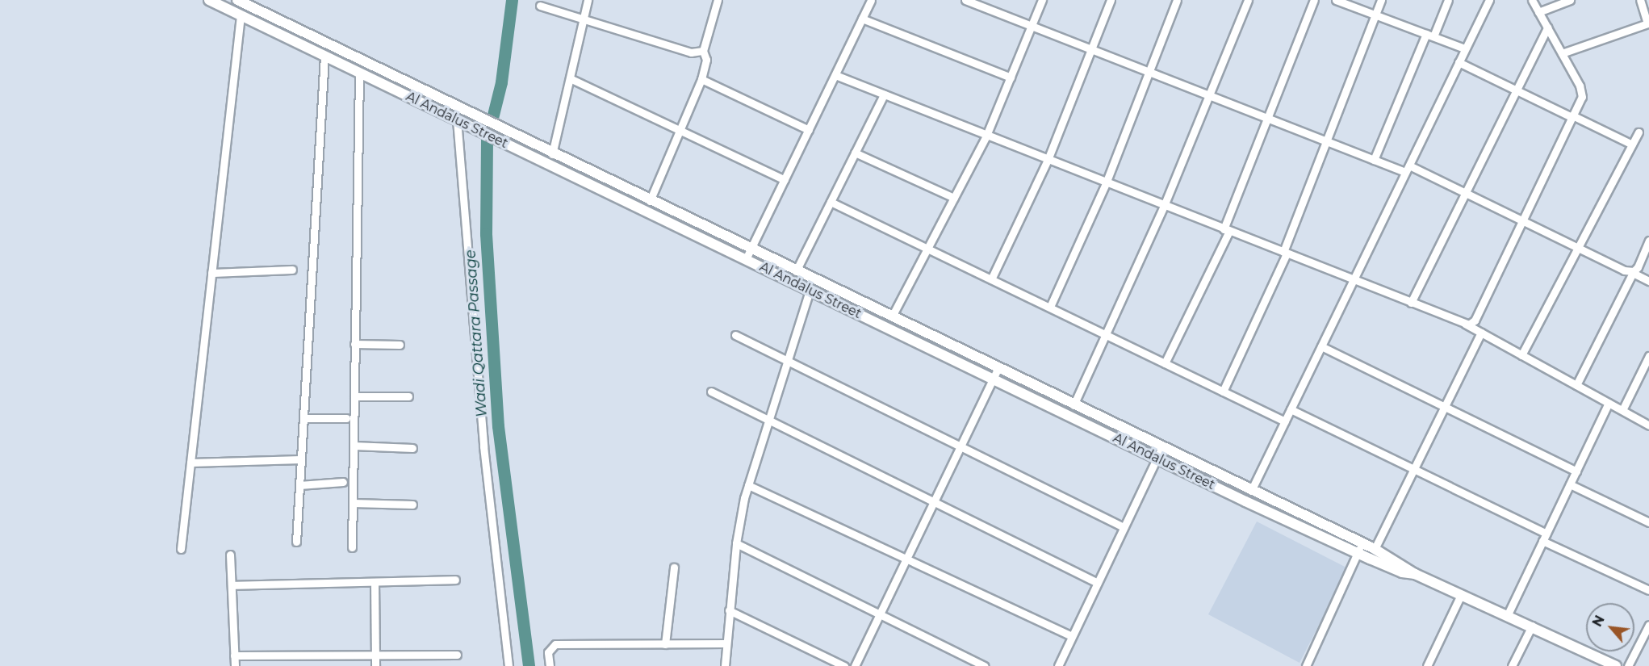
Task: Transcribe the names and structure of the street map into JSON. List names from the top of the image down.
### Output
{
  "streets": {
    "main road": ["Al Andalus Street"]
  },
  "water": ["Wadi Qattara Passage"],
  "north": "top left"
}
